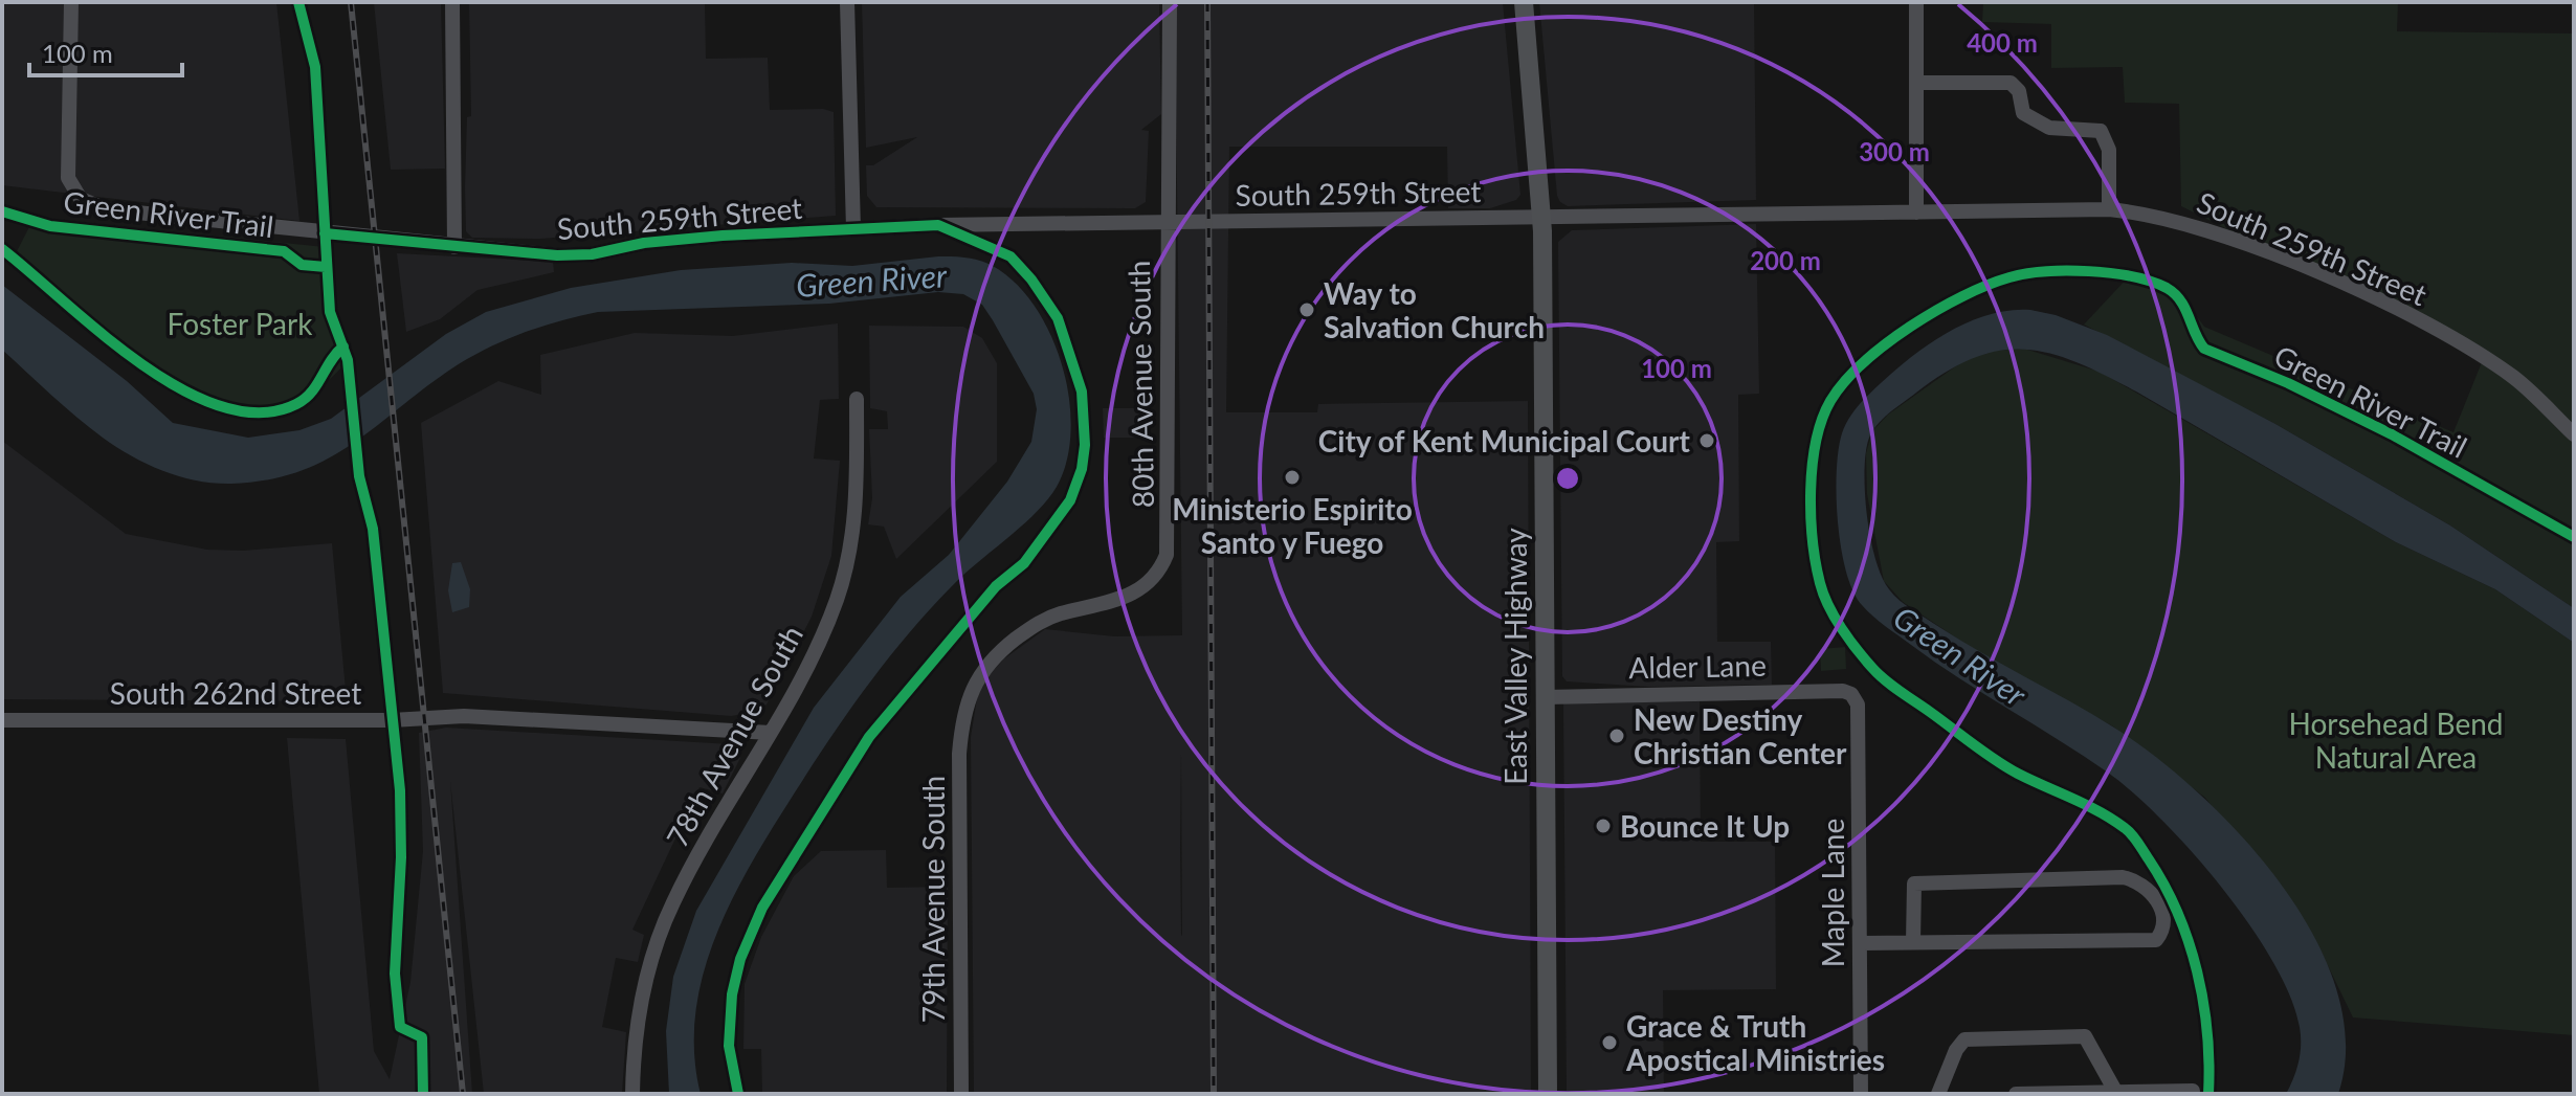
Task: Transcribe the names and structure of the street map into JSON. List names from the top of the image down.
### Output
{
  "streets": {
    "main road": ["East Valley Highway"],
    "street": [
      "South 259th Street",
      "80th Avenue South",
      "Alder Lane",
      "South 262nd Street",
      "78th Avenue South",
      "Maple Lane",
      "79th Avenue South"
    ],
    "cycle path": ["Green River Trail"]
  },
  "crossings": [
    ["South 259th Street", "80th Avenue South"],
    ["South 259th Street", "East Valley Highway"],
    ["80th Avenue South", "79th Avenue South"],
    ["East Valley Highway", "Alder Lane"],
    ["Alder Lane", "Maple Lane"],
    ["South 262nd Street", "78th Avenue South"]
  ],
  "water": ["Green River"],
  "parks": ["Foster Park", "Horsehead Bend Natural Area"],
  "places": [
    "Way to Salvation Church",
    "City of Kent Municipal Court",
    "Ministerio Espirito Santo y Fuego",
    "New Destiny Christian Center",
    "Bounce It Up",
    "Grace & Truth Apostical Ministries"
  ],
  "scale_bar": "100 m",
  "rings": [
    "400 m",
    "300 m",
    "200 m",
    "100 m"
  ]
}
